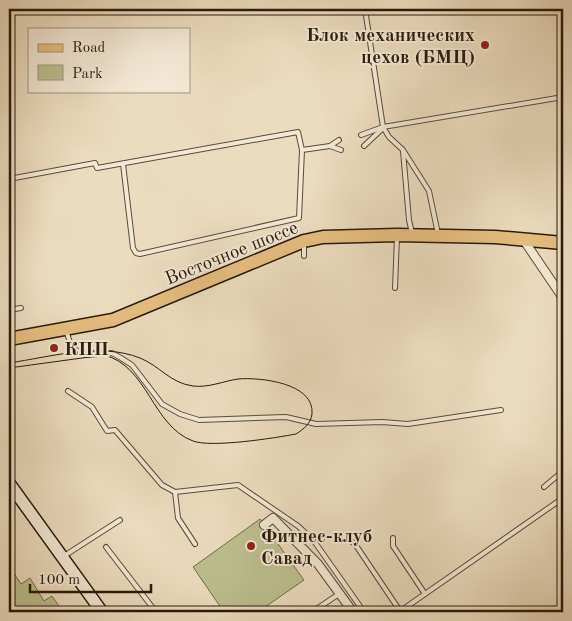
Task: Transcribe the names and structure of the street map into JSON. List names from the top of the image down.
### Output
{
  "streets": {
    "main road": ["Восточное шоссе"]
  },
  "places": ["Блок механических цехов (БМЦ)", "КПП", "Фитнес-клуб Савад"],
  "legend": ["Road", "Park"],
  "scale_bar": "100 m"
}
